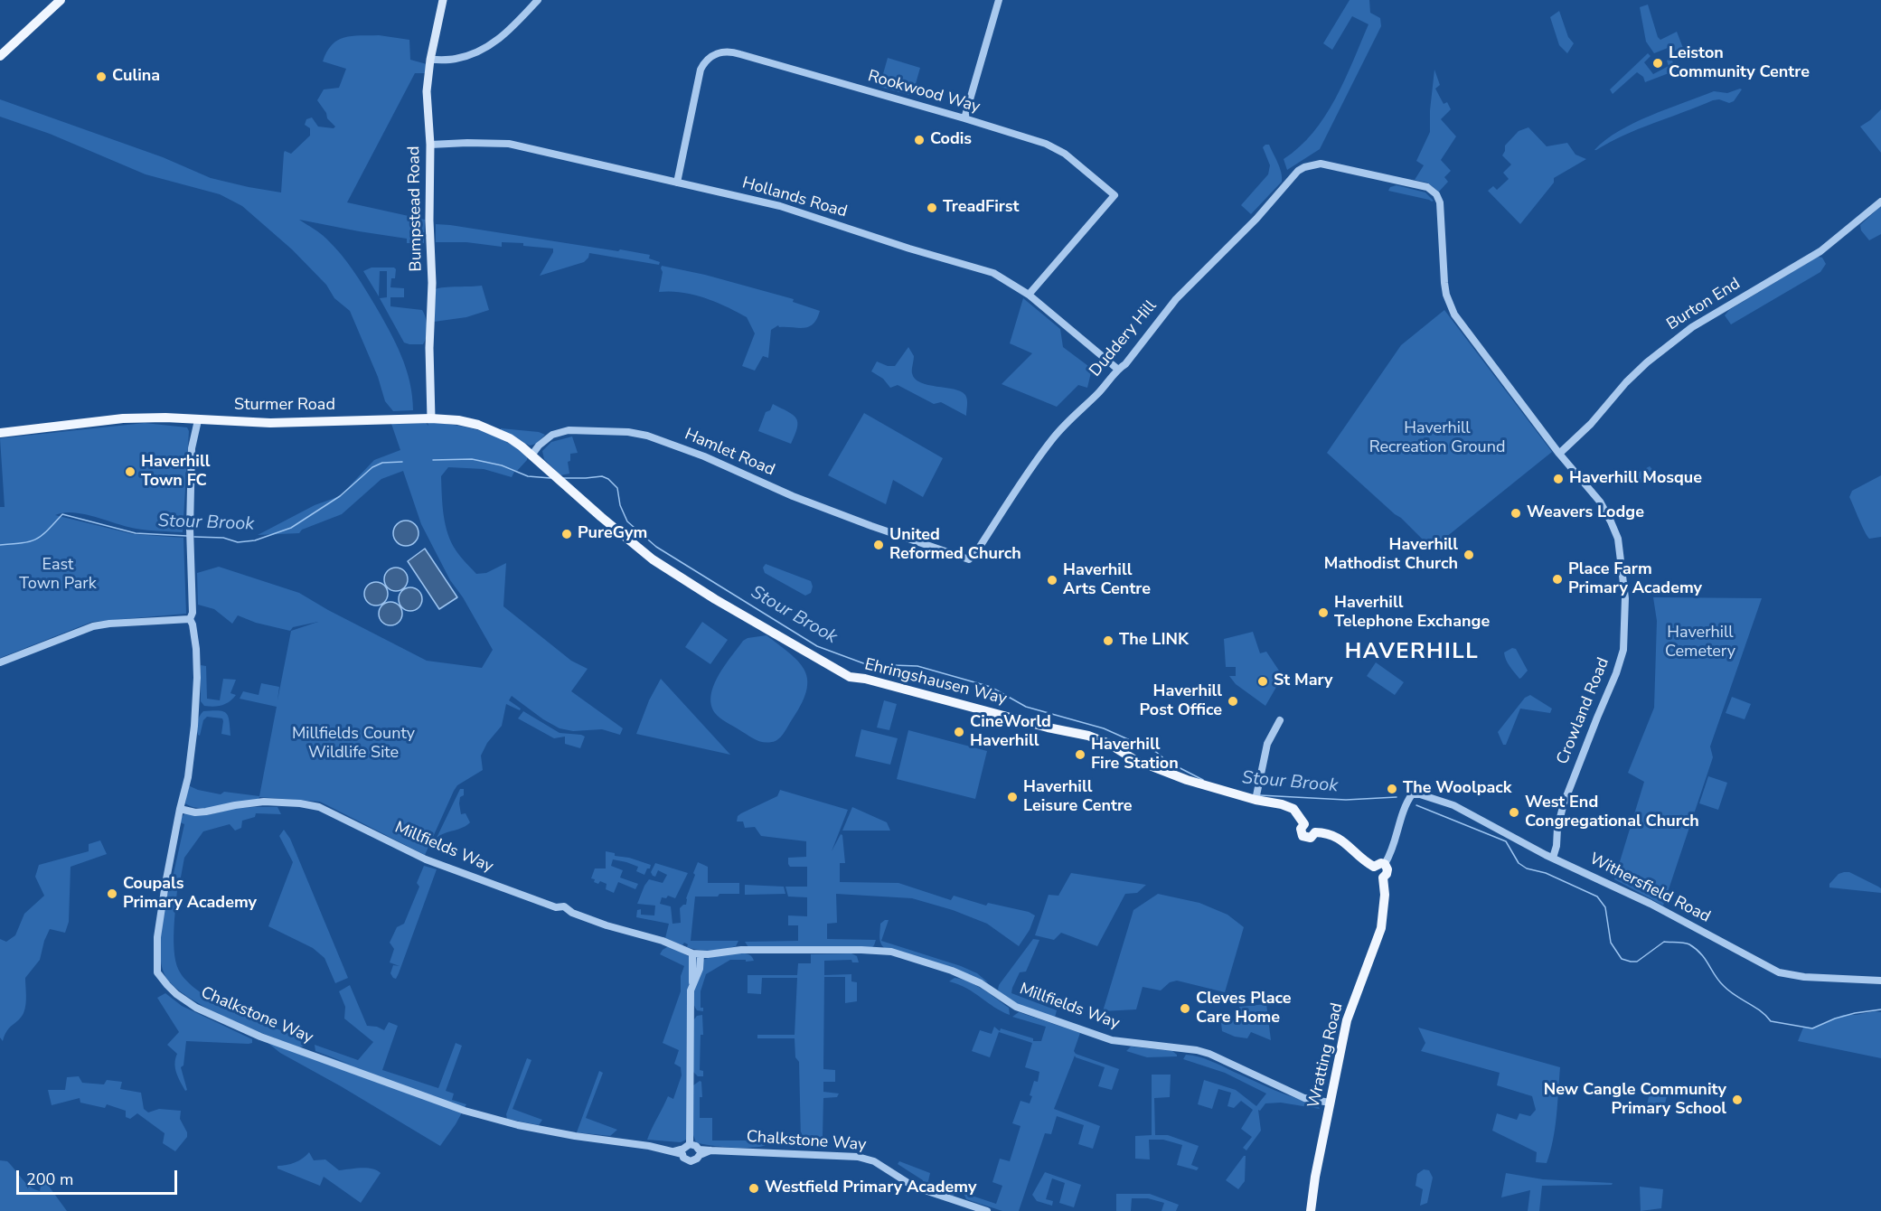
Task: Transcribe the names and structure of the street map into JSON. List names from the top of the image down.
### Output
{
  "streets": {
    "main road": [
      "Bumpstead Road",
      "Sturmer Road",
      "Ehringshausen Way",
      "Wratting Road"
    ],
    "street": [
      "Rookwood Way",
      "Hollands Road",
      "Burton End",
      "Duddery Hill",
      "Hamlet Road",
      "Crowland Road",
      "Millfields Way",
      "Withersfield Road",
      "Chalkstone Way"
    ]
  },
  "crossings": [
    ["Rookwood Way", "Hollands Road"],
    ["Hollands Road", "Bumpstead Road"],
    ["Hollands Road", "Duddery Hill"],
    ["Bumpstead Road", "Sturmer Road"],
    ["Burton End", "Crowland Road"],
    ["Duddery Hill", "Hamlet Road"],
    ["Duddery Hill", "Crowland Road"],
    ["Sturmer Road", "Hamlet Road"],
    ["Sturmer Road", "Ehringshausen Way"],
    ["Sturmer Road", "Chalkstone Way"],
    ["Crowland Road", "Withersfield Road"],
    ["Millfields Way", "Chalkstone Way"],
    ["Millfields Way", "Wratting Road"],
    ["Withersfield Road", "Wratting Road"]
  ],
  "districts": ["HAVERHILL"],
  "water": ["Stour Brook"],
  "parks": [
    "Haverhill Recreation Ground",
    "East Town Park",
    "Haverhill Cemetery",
    "Millfields County Wildlife Site"
  ],
  "places": [
    "Leiston Community Centre",
    "Culina",
    "Codis",
    "TreadFirst",
    "Haverhill Town FC",
    "Haverhill Mosque",
    "Weavers Lodge",
    "PureGym",
    "United Reformed Church",
    "Haverhill Mathodist Church",
    "Place Farm Primary Academy",
    "Haverhill Arts Centre",
    "Haverhill Telephone Exchange",
    "The LINK",
    "St Mary",
    "Haverhill Post Office",
    "CineWorld Haverhill",
    "Haverhill Fire Station",
    "The Woolpack",
    "Haverhill Leisure Centre",
    "West End Congregational Church",
    "Coupals Primary Academy",
    "Cleves Place Care Home",
    "New Cangle Community Primary School",
    "Westfield Primary Academy"
  ],
  "scale_bar": "200 m"
}
